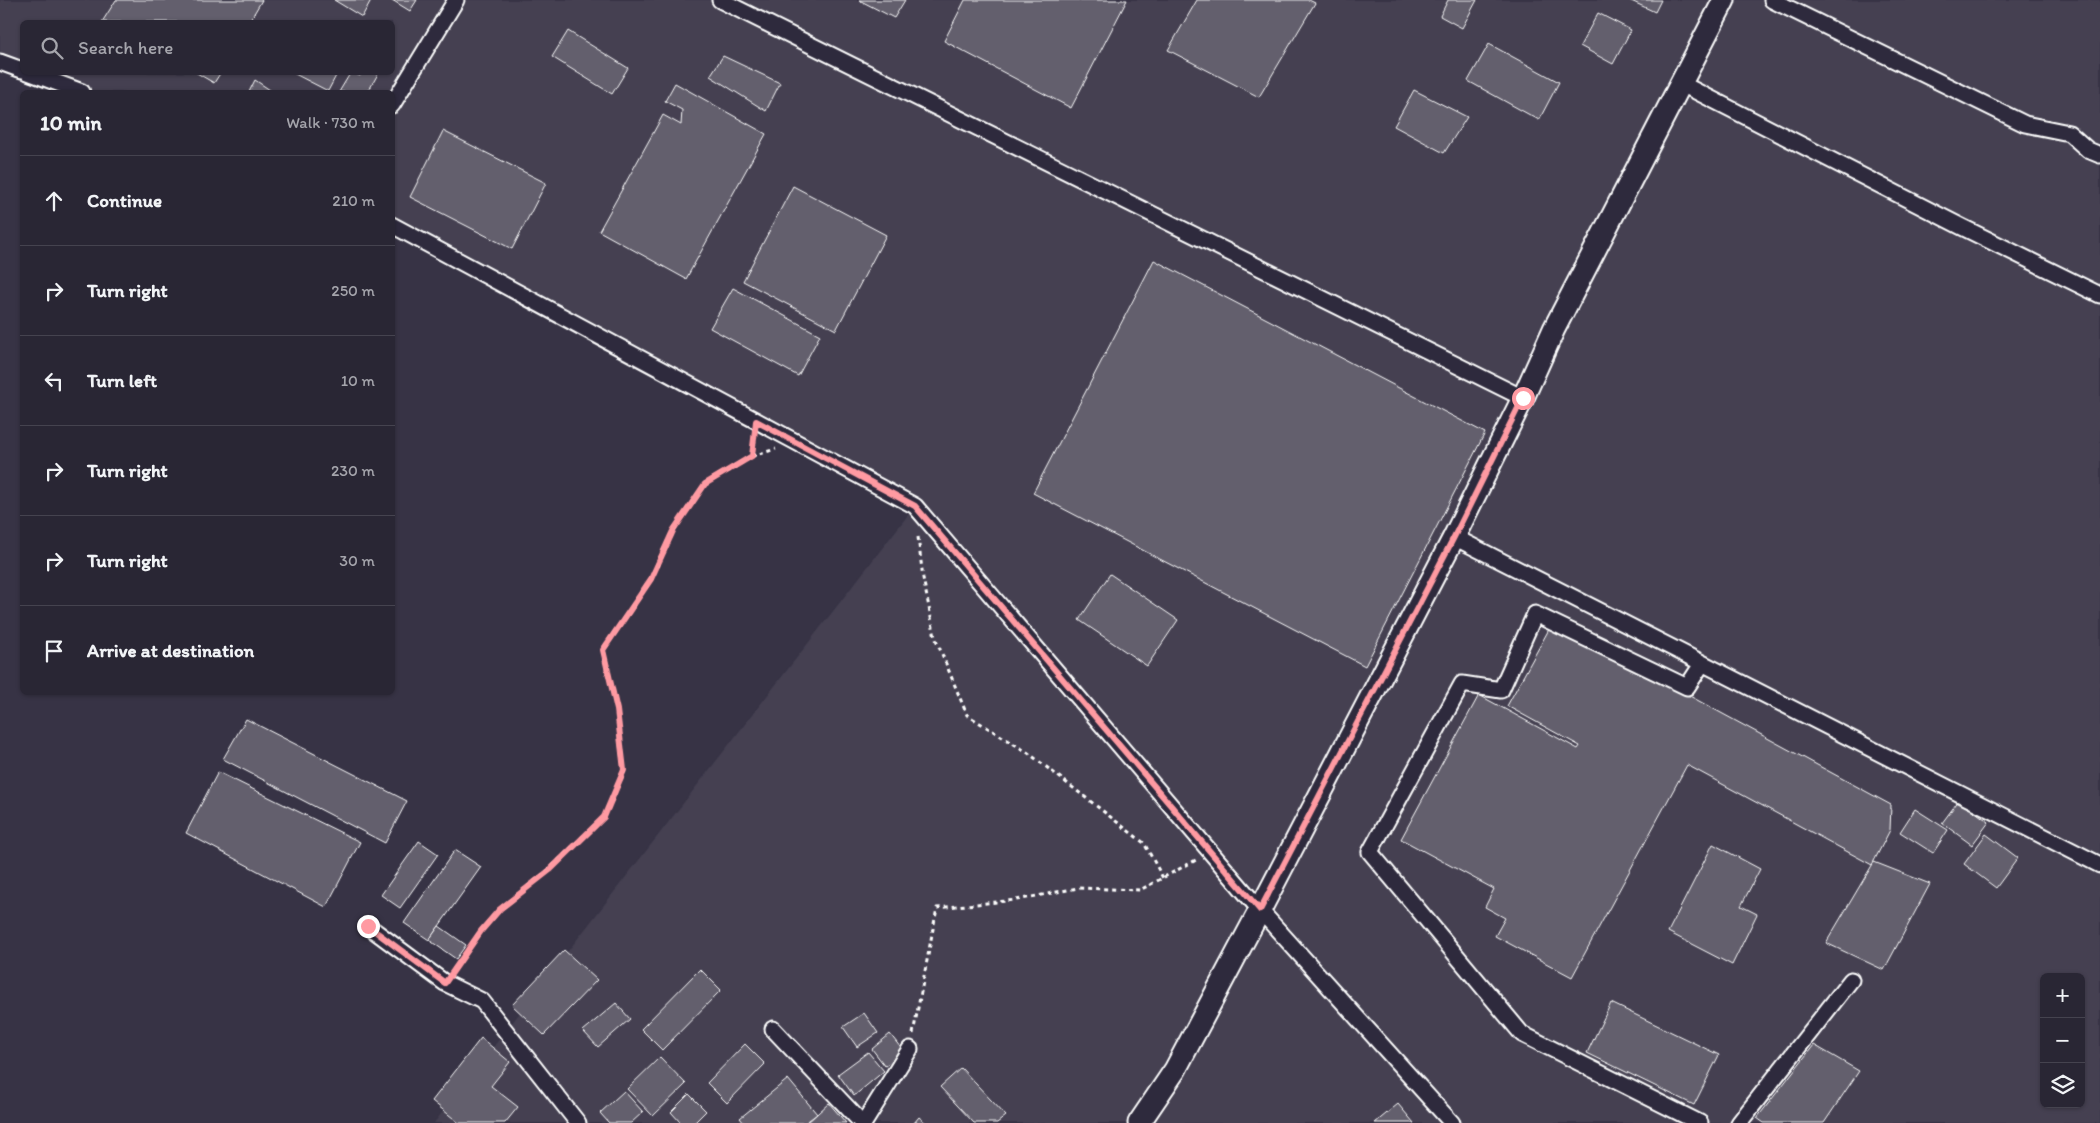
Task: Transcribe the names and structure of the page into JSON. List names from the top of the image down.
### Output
{
  "page": {
    "search": "Search here",
    "heading": ["10 min", "Walk · 730 m"],
    "list": [
      ["Continue", "210 m"],
      ["Turn right", "250 m"],
      ["Turn left", "10 m"],
      ["Turn right", "230 m"],
      ["Turn right", "30 m"],
      "Arrive at destination"
    ],
    "map_buttons": ["+", "−"]
  }
}
